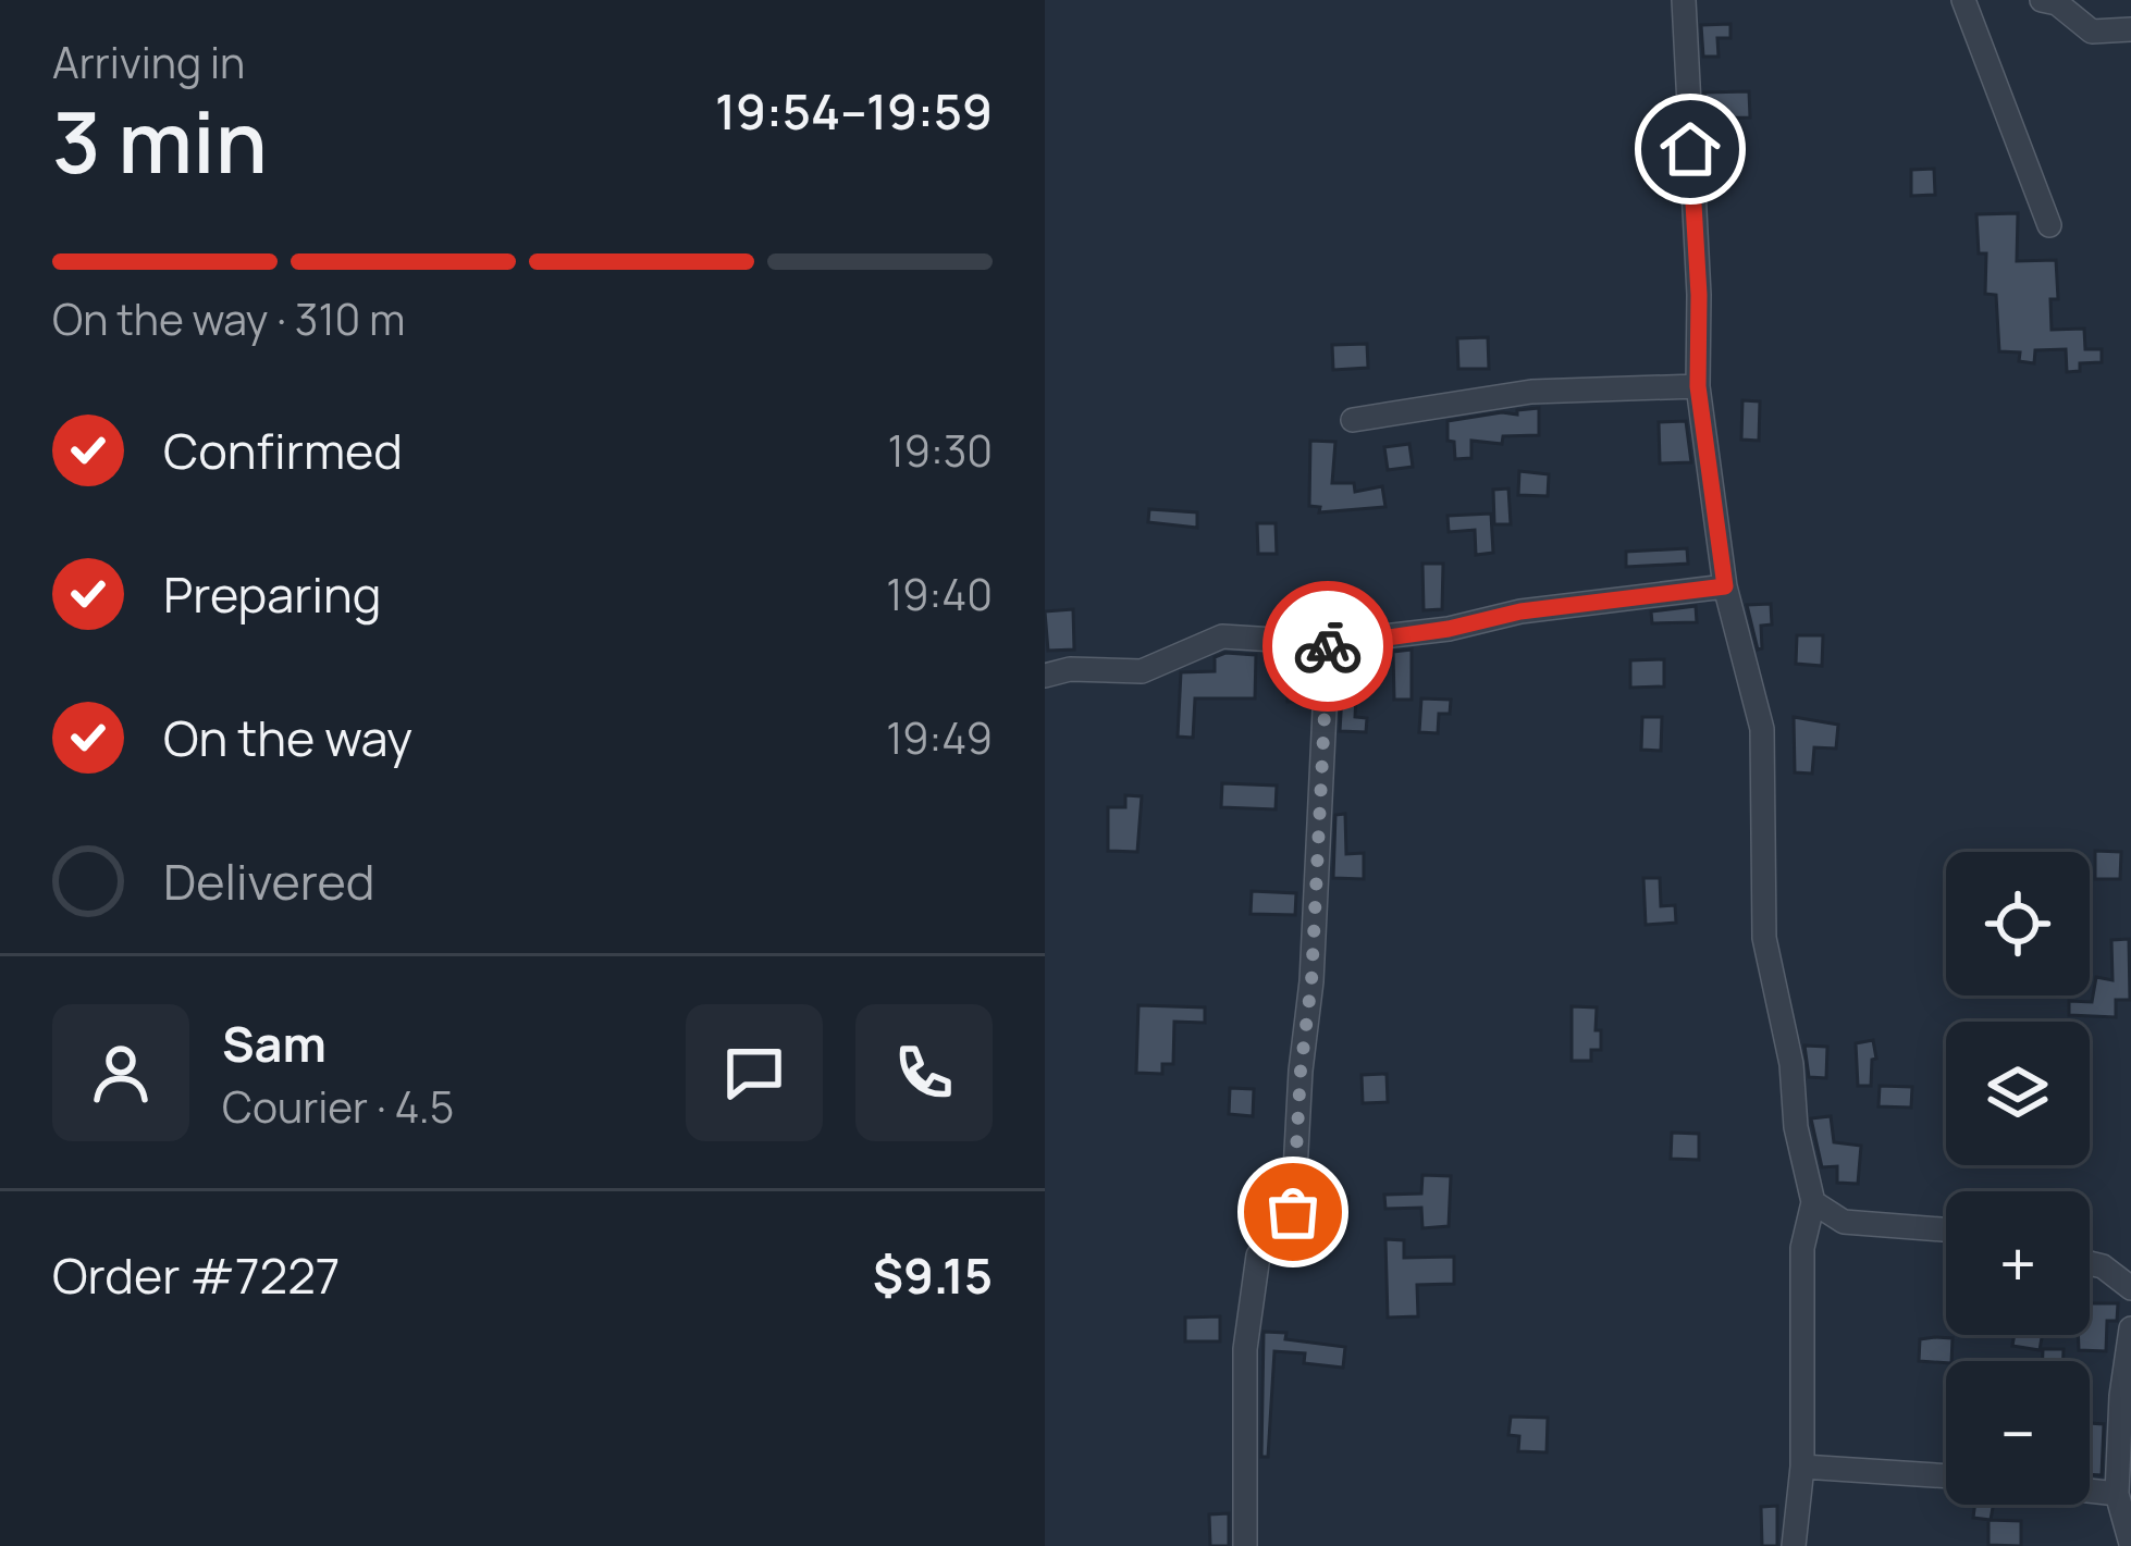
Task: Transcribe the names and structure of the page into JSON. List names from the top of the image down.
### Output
{
  "page": {
    "heading": ["3 min", "Arriving in", "19:54–19:59"],
    "panel": [
      "Sam",
      "Courier · 4.5",
      "Order #7227",
      "$9.15"
    ],
    "bar": "On the way · 310 m",
    "list": [
      ["Confirmed", "19:30"],
      ["Preparing", "19:40"],
      ["On the way", "19:49"],
      "Delivered"
    ],
    "map_buttons": ["+", "−"]
  }
}
